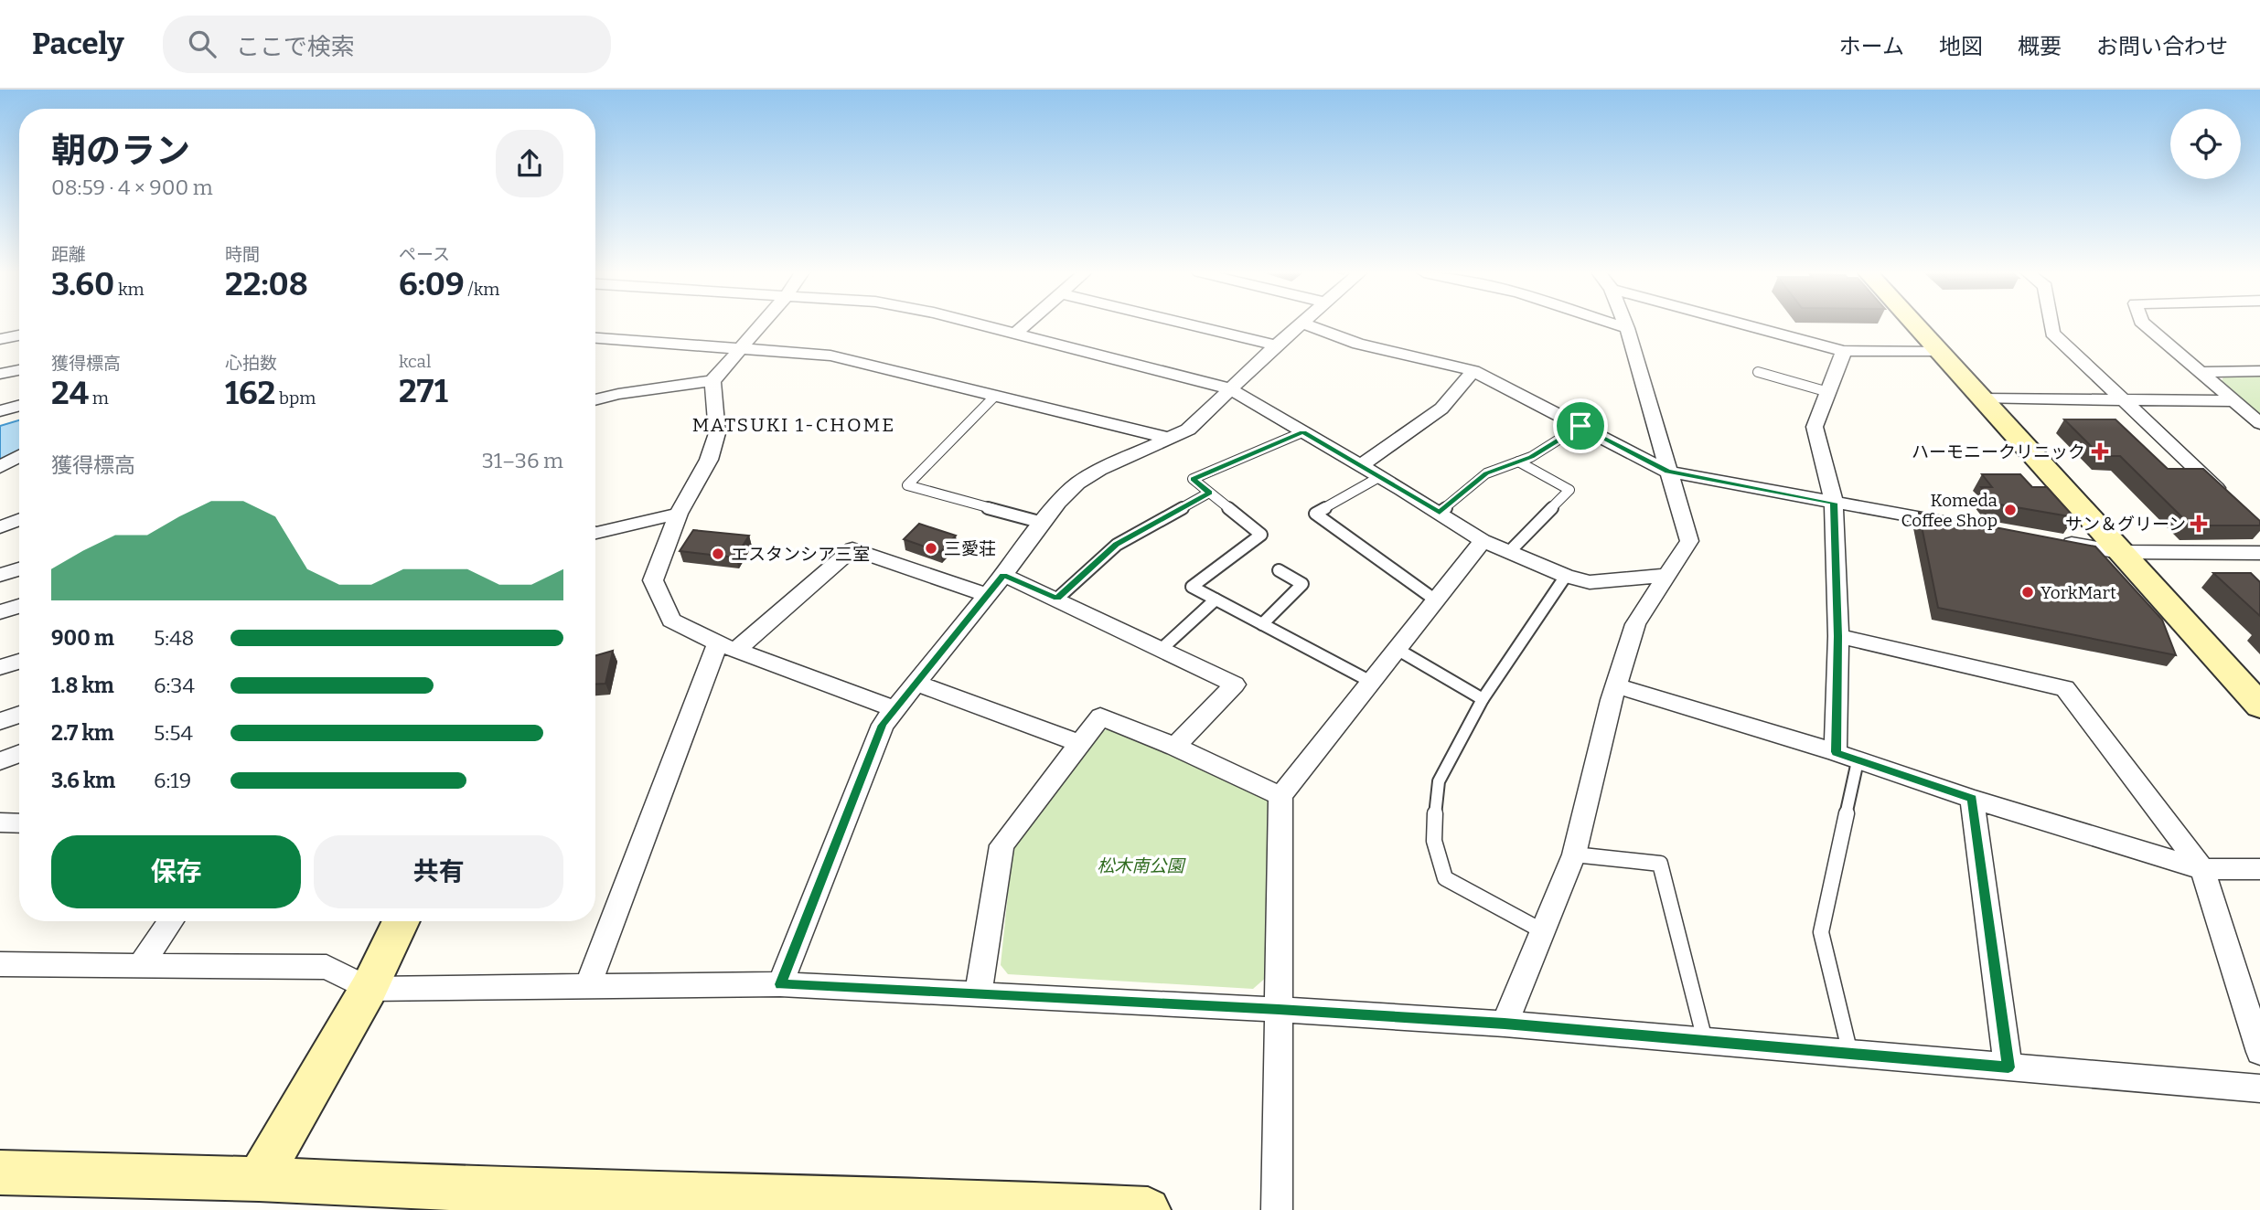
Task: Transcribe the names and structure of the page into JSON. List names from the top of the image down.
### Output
{
  "districts": ["MATSUKI 1-CHOME"],
  "parks": ["松木南公園"],
  "places": {
    "health": ["ハーモニークリニック", "サン＆グリーン"],
    "other": [
      "Komeda Coffee Shop",
      "三愛荘",
      "エスタンシア三室",
      "YorkMart"
    ]
  },
  "page": {
    "header": "Pacely",
    "search": "ここで検索",
    "nav": [
      "ホーム",
      "地図",
      "概要",
      "お問い合わせ"
    ],
    "heading": ["朝のラン", "08:59 · 4 × 900 m"],
    "stats": [
      ["距離", "3.60 km"],
      ["時間", "22:08"],
      ["ペース", "6:09 /km"],
      ["獲得標高", "24 m"],
      ["心拍数", "162 bpm"],
      ["kcal", "271"]
    ],
    "chart": ["獲得標高", "31–36 m"],
    "list": [
      {
        "name": "900 m",
        "note": "5:48"
      },
      {
        "name": "1.8 km",
        "note": "6:34"
      },
      {
        "name": "2.7 km",
        "note": "5:54"
      },
      {
        "name": "3.6 km",
        "note": "6:19"
      }
    ],
    "buttons": ["保存", "共有"]
  }
}
